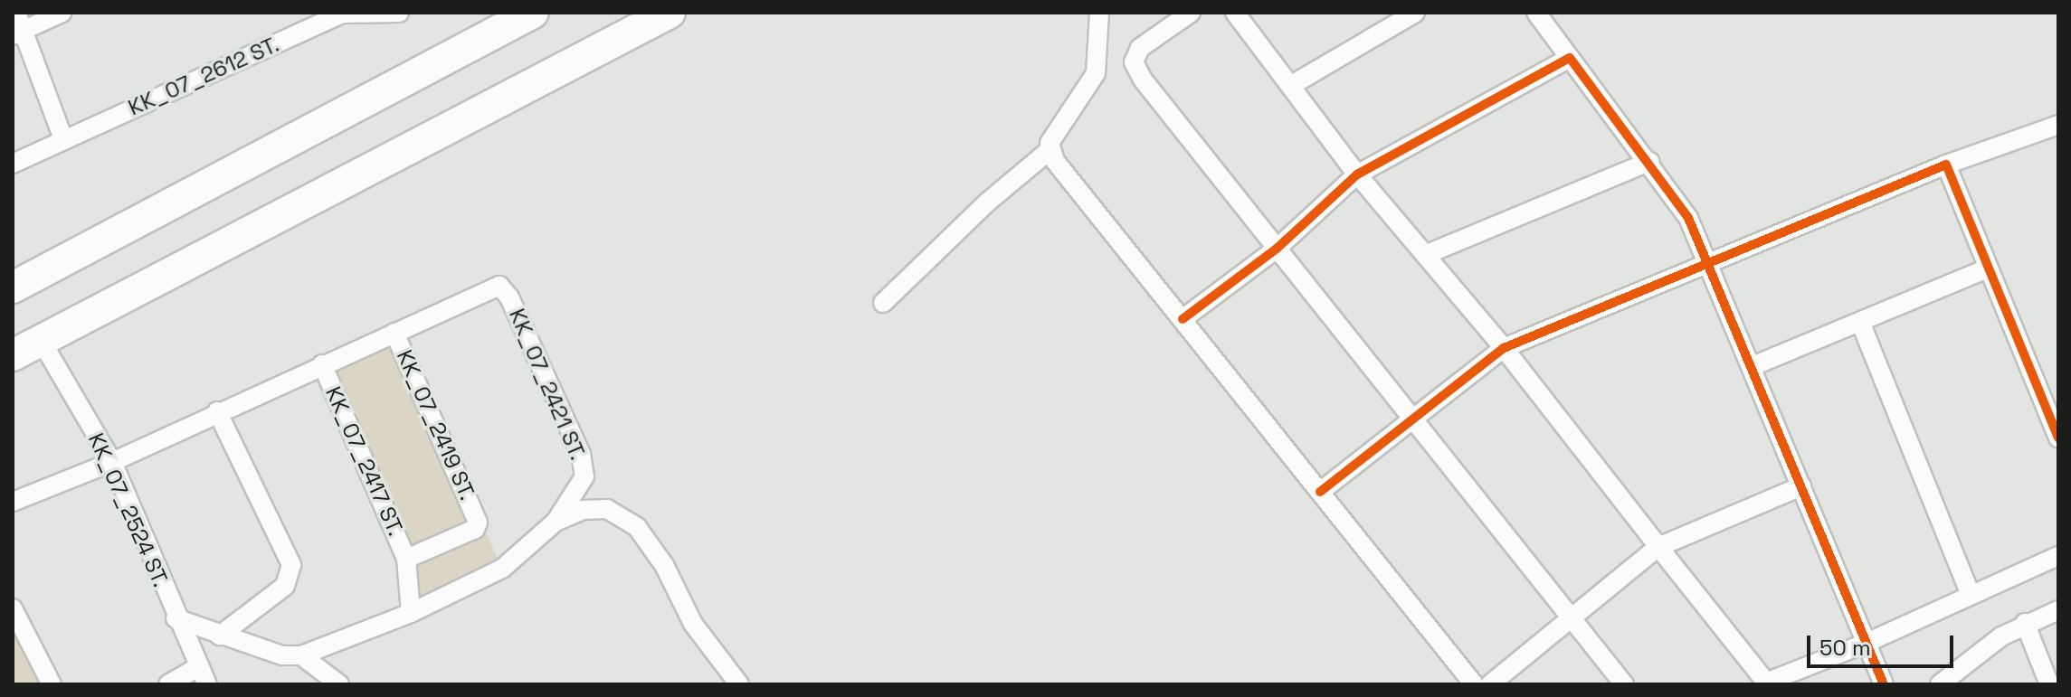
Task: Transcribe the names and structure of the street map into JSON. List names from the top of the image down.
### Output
{
  "streets": {
    "street": [
      "KK_07_2612 ST.",
      "KK_07_2421 ST.",
      "KK_07_2419 ST.",
      "KK_07_2417 ST.",
      "KK_07_2524 ST."
    ]
  },
  "crossings": [
    ["KK_07_2421 ST.", "KK_07_2419 ST."],
    ["KK_07_2419 ST.", "KK_07_2417 ST."]
  ],
  "scale_bar": "50 m"
}
